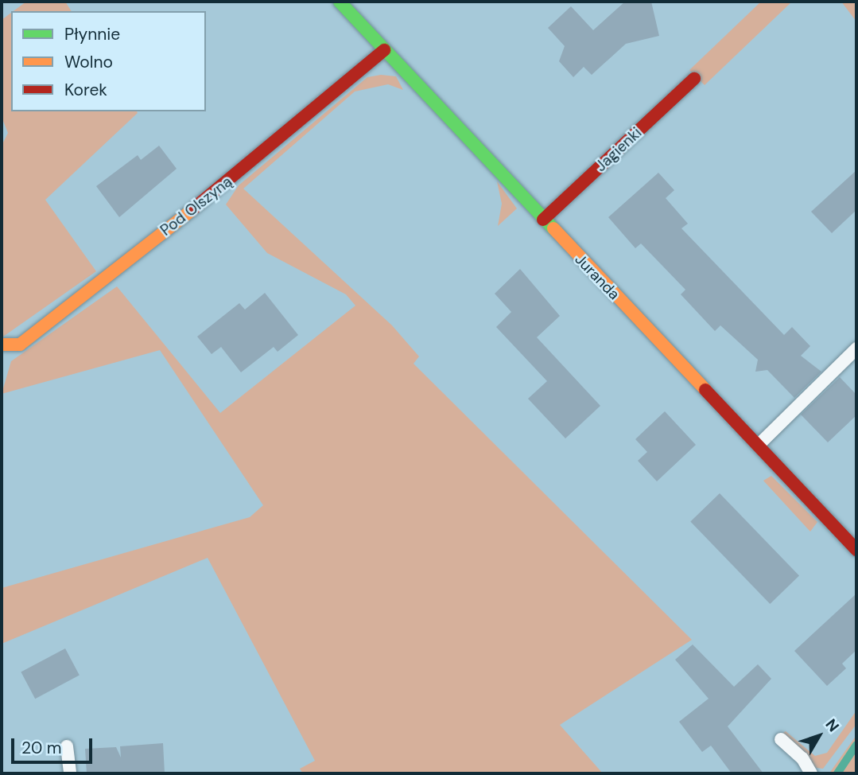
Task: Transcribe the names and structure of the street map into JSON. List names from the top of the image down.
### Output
{
  "streets": {
    "street": ["Jagienki", "Pod Olszyną", "Juranda"]
  },
  "crossings": [
    ["Jagienki", "Juranda"],
    ["Pod Olszyną", "Juranda"]
  ],
  "legend": ["Płynnie", "Wolno", "Korek"],
  "scale_bar": "20 m",
  "north": "top right"
}
